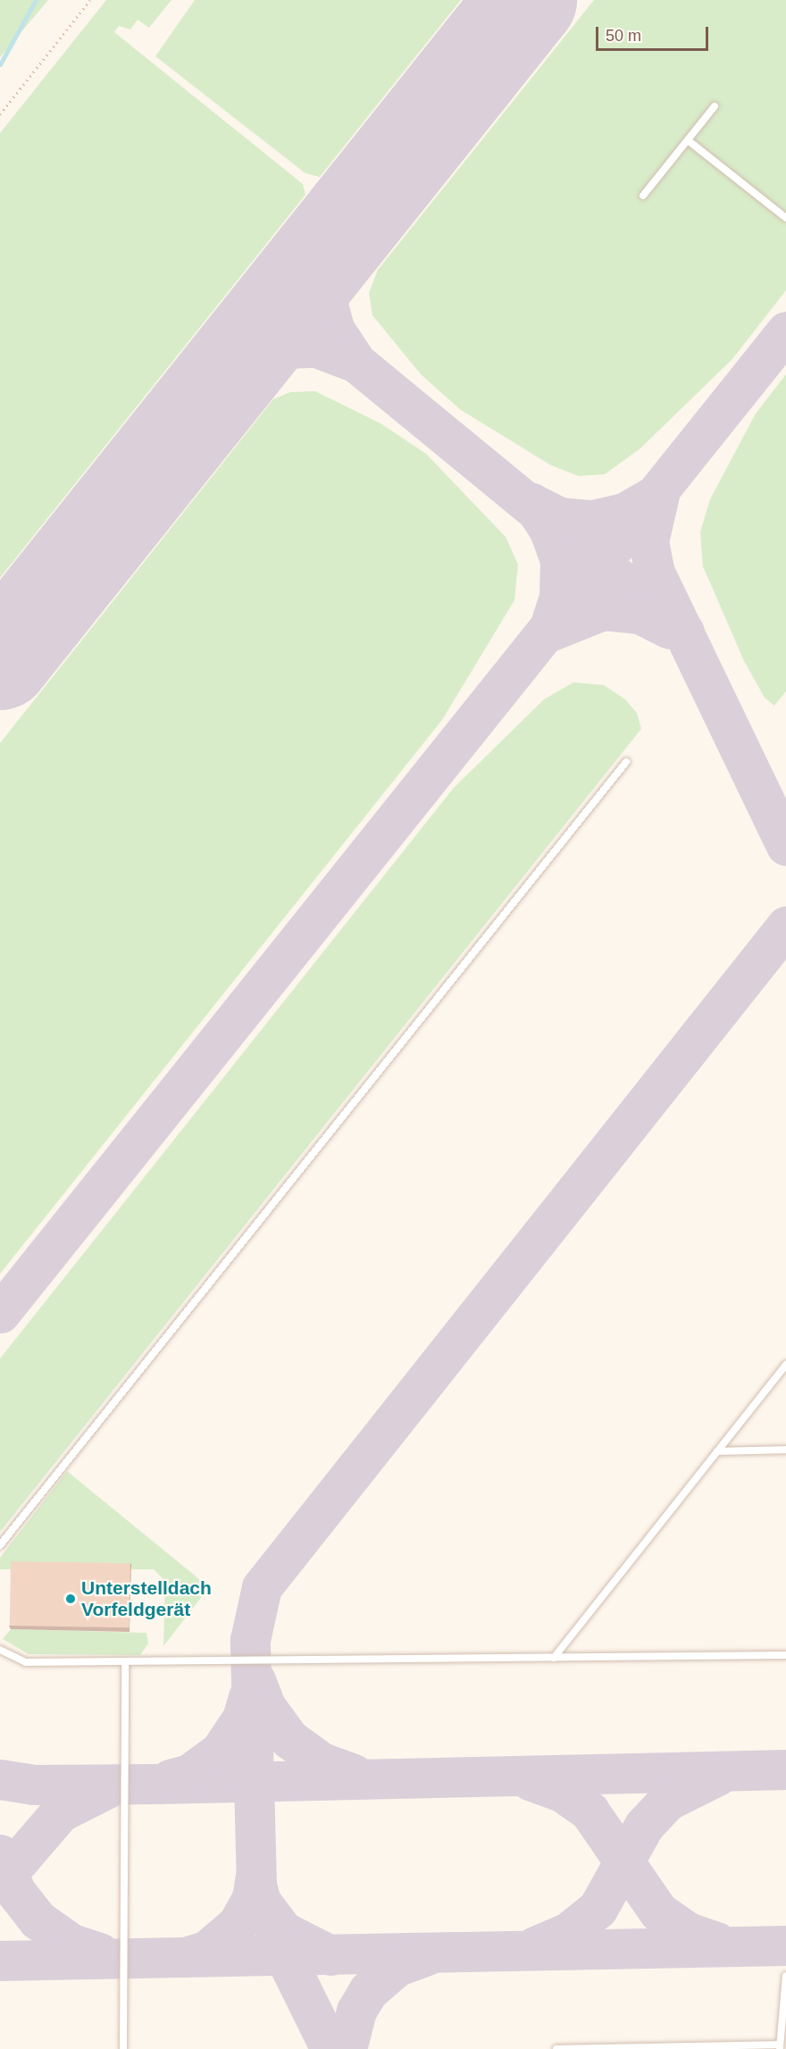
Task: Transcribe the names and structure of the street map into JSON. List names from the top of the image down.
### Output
{
  "places": ["Unterstelldach Vorfeldgerät"],
  "scale_bar": "50 m"
}
